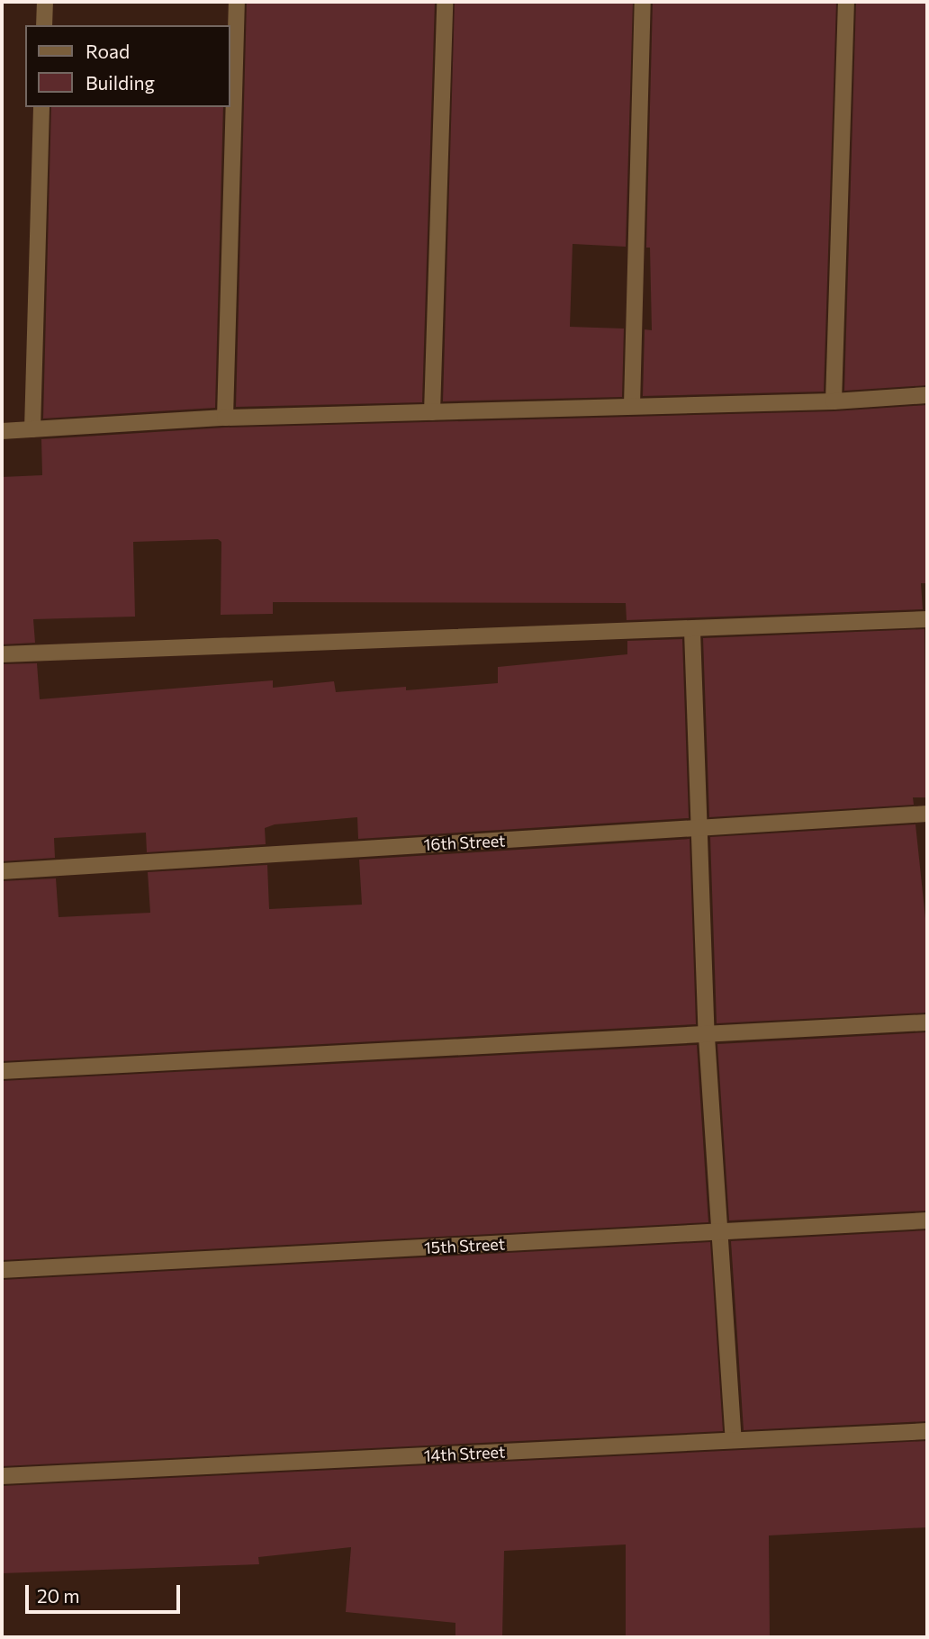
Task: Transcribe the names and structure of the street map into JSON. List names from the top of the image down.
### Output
{
  "streets": {
    "street": ["16th Street", "15th Street", "14th Street"]
  },
  "legend": ["Road", "Building"],
  "scale_bar": "20 m"
}
